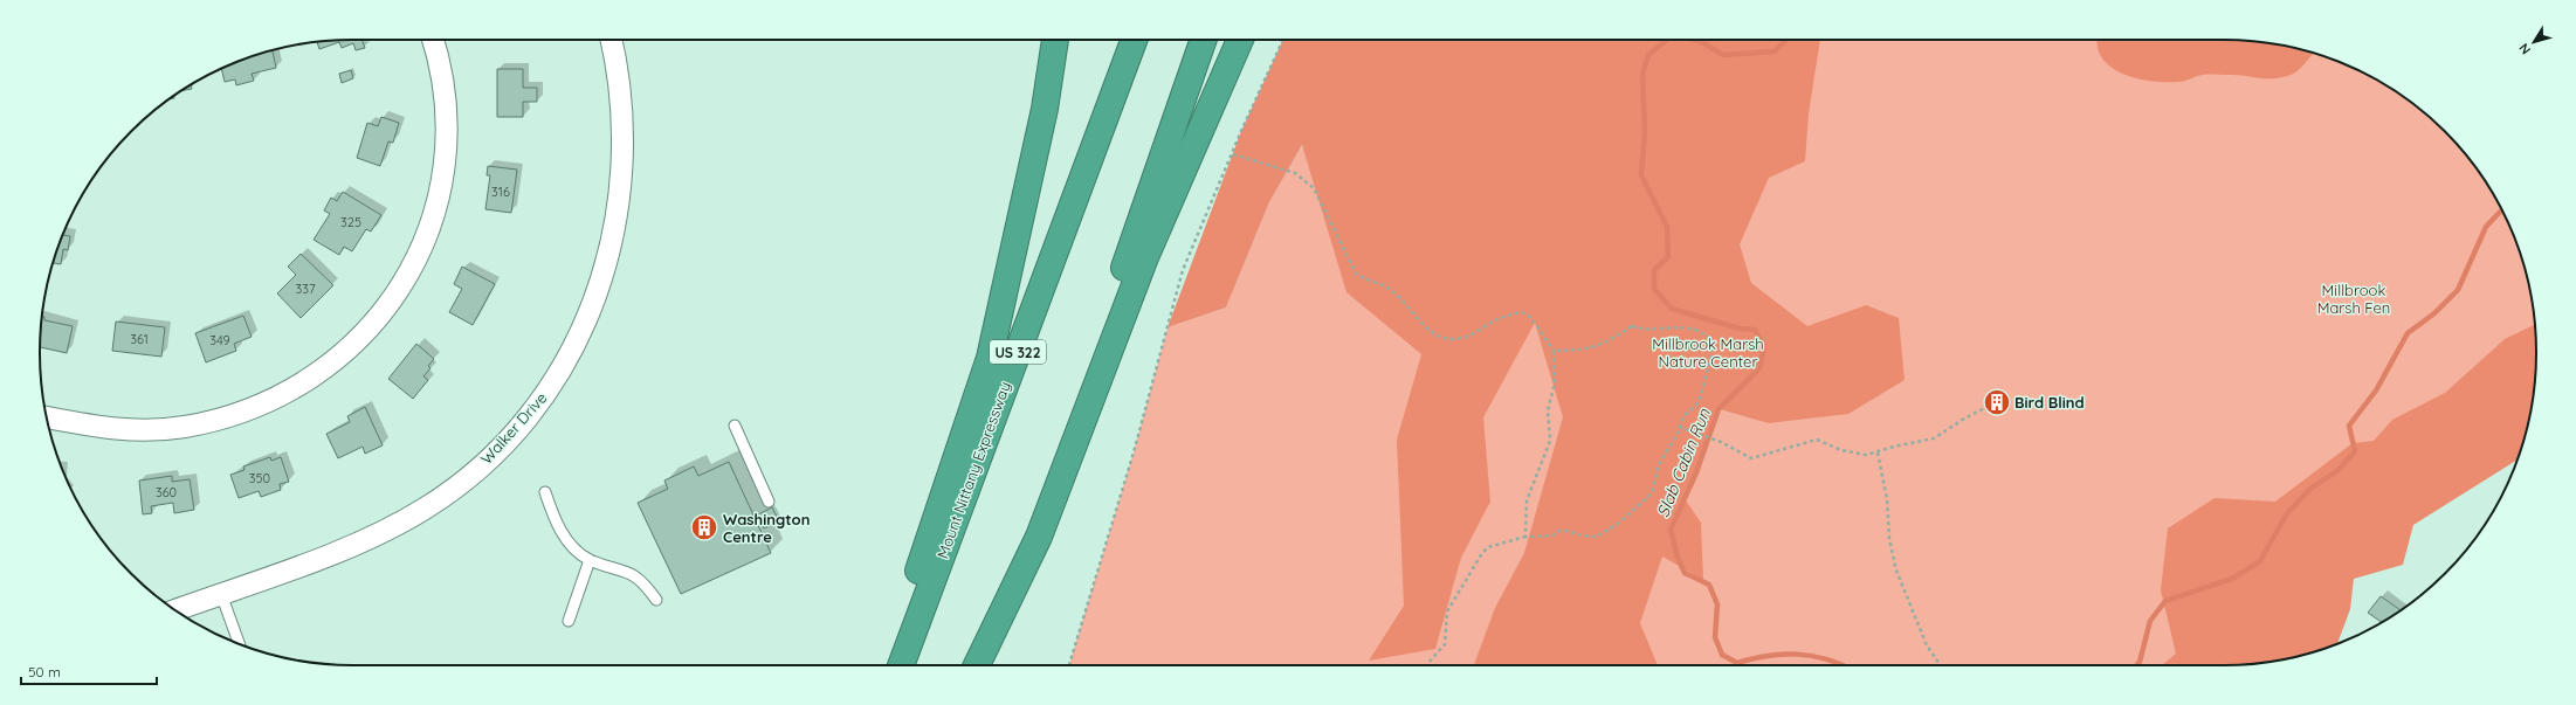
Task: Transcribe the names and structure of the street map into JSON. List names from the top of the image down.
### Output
{
  "streets": {
    "highway": ["US 322", "Mount Nittany Expressway"],
    "street": ["Walker Drive"]
  },
  "water": ["Slab Cabin Run"],
  "parks": ["Millbrook Marsh Fen", "Millbrook Marsh Nature Center"],
  "places": {
    "building": ["Bird Blind", "Washington Centre"]
  },
  "house_numbers": [
    "316",
    "325",
    "337",
    "361",
    "349",
    "350",
    "360"
  ],
  "scale_bar": "50 m",
  "north": "bottom left"
}
